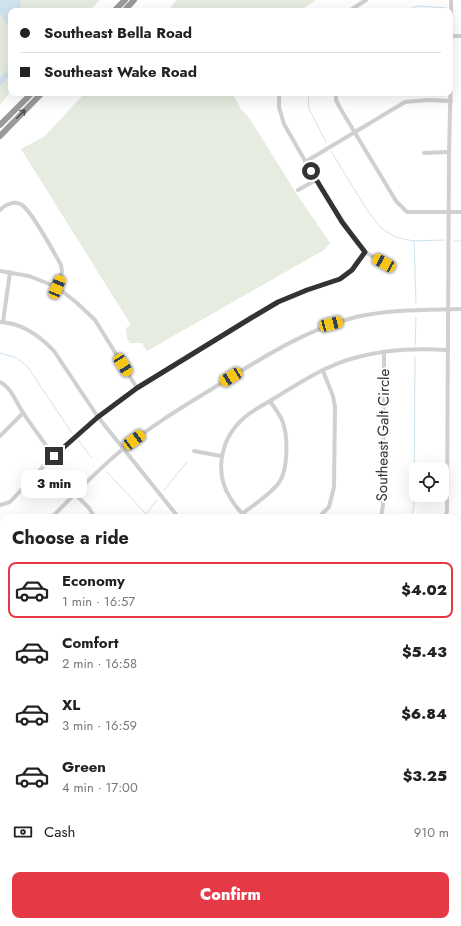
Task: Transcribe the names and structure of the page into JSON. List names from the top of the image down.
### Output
{
  "streets": {
    "street": ["Southeast Galt Circle"]
  },
  "page": {
    "banner": ["Southeast Bella Road", "Southeast Wake Road"],
    "bubble": "3 min",
    "heading": "Choose a ride",
    "list": [
      {
        "name": "Economy",
        "note": "1 min · 16:57",
        "value": "$4.02"
      },
      {
        "name": "Comfort",
        "note": "2 min · 16:58",
        "value": "$5.43"
      },
      {
        "name": "XL",
        "note": "3 min · 16:59",
        "value": "$6.84"
      },
      {
        "name": "Green",
        "note": "4 min · 17:00",
        "value": "$3.25"
      }
    ],
    "pay": ["Cash", "910 m"],
    "buttons": "Confirm"
  }
}
